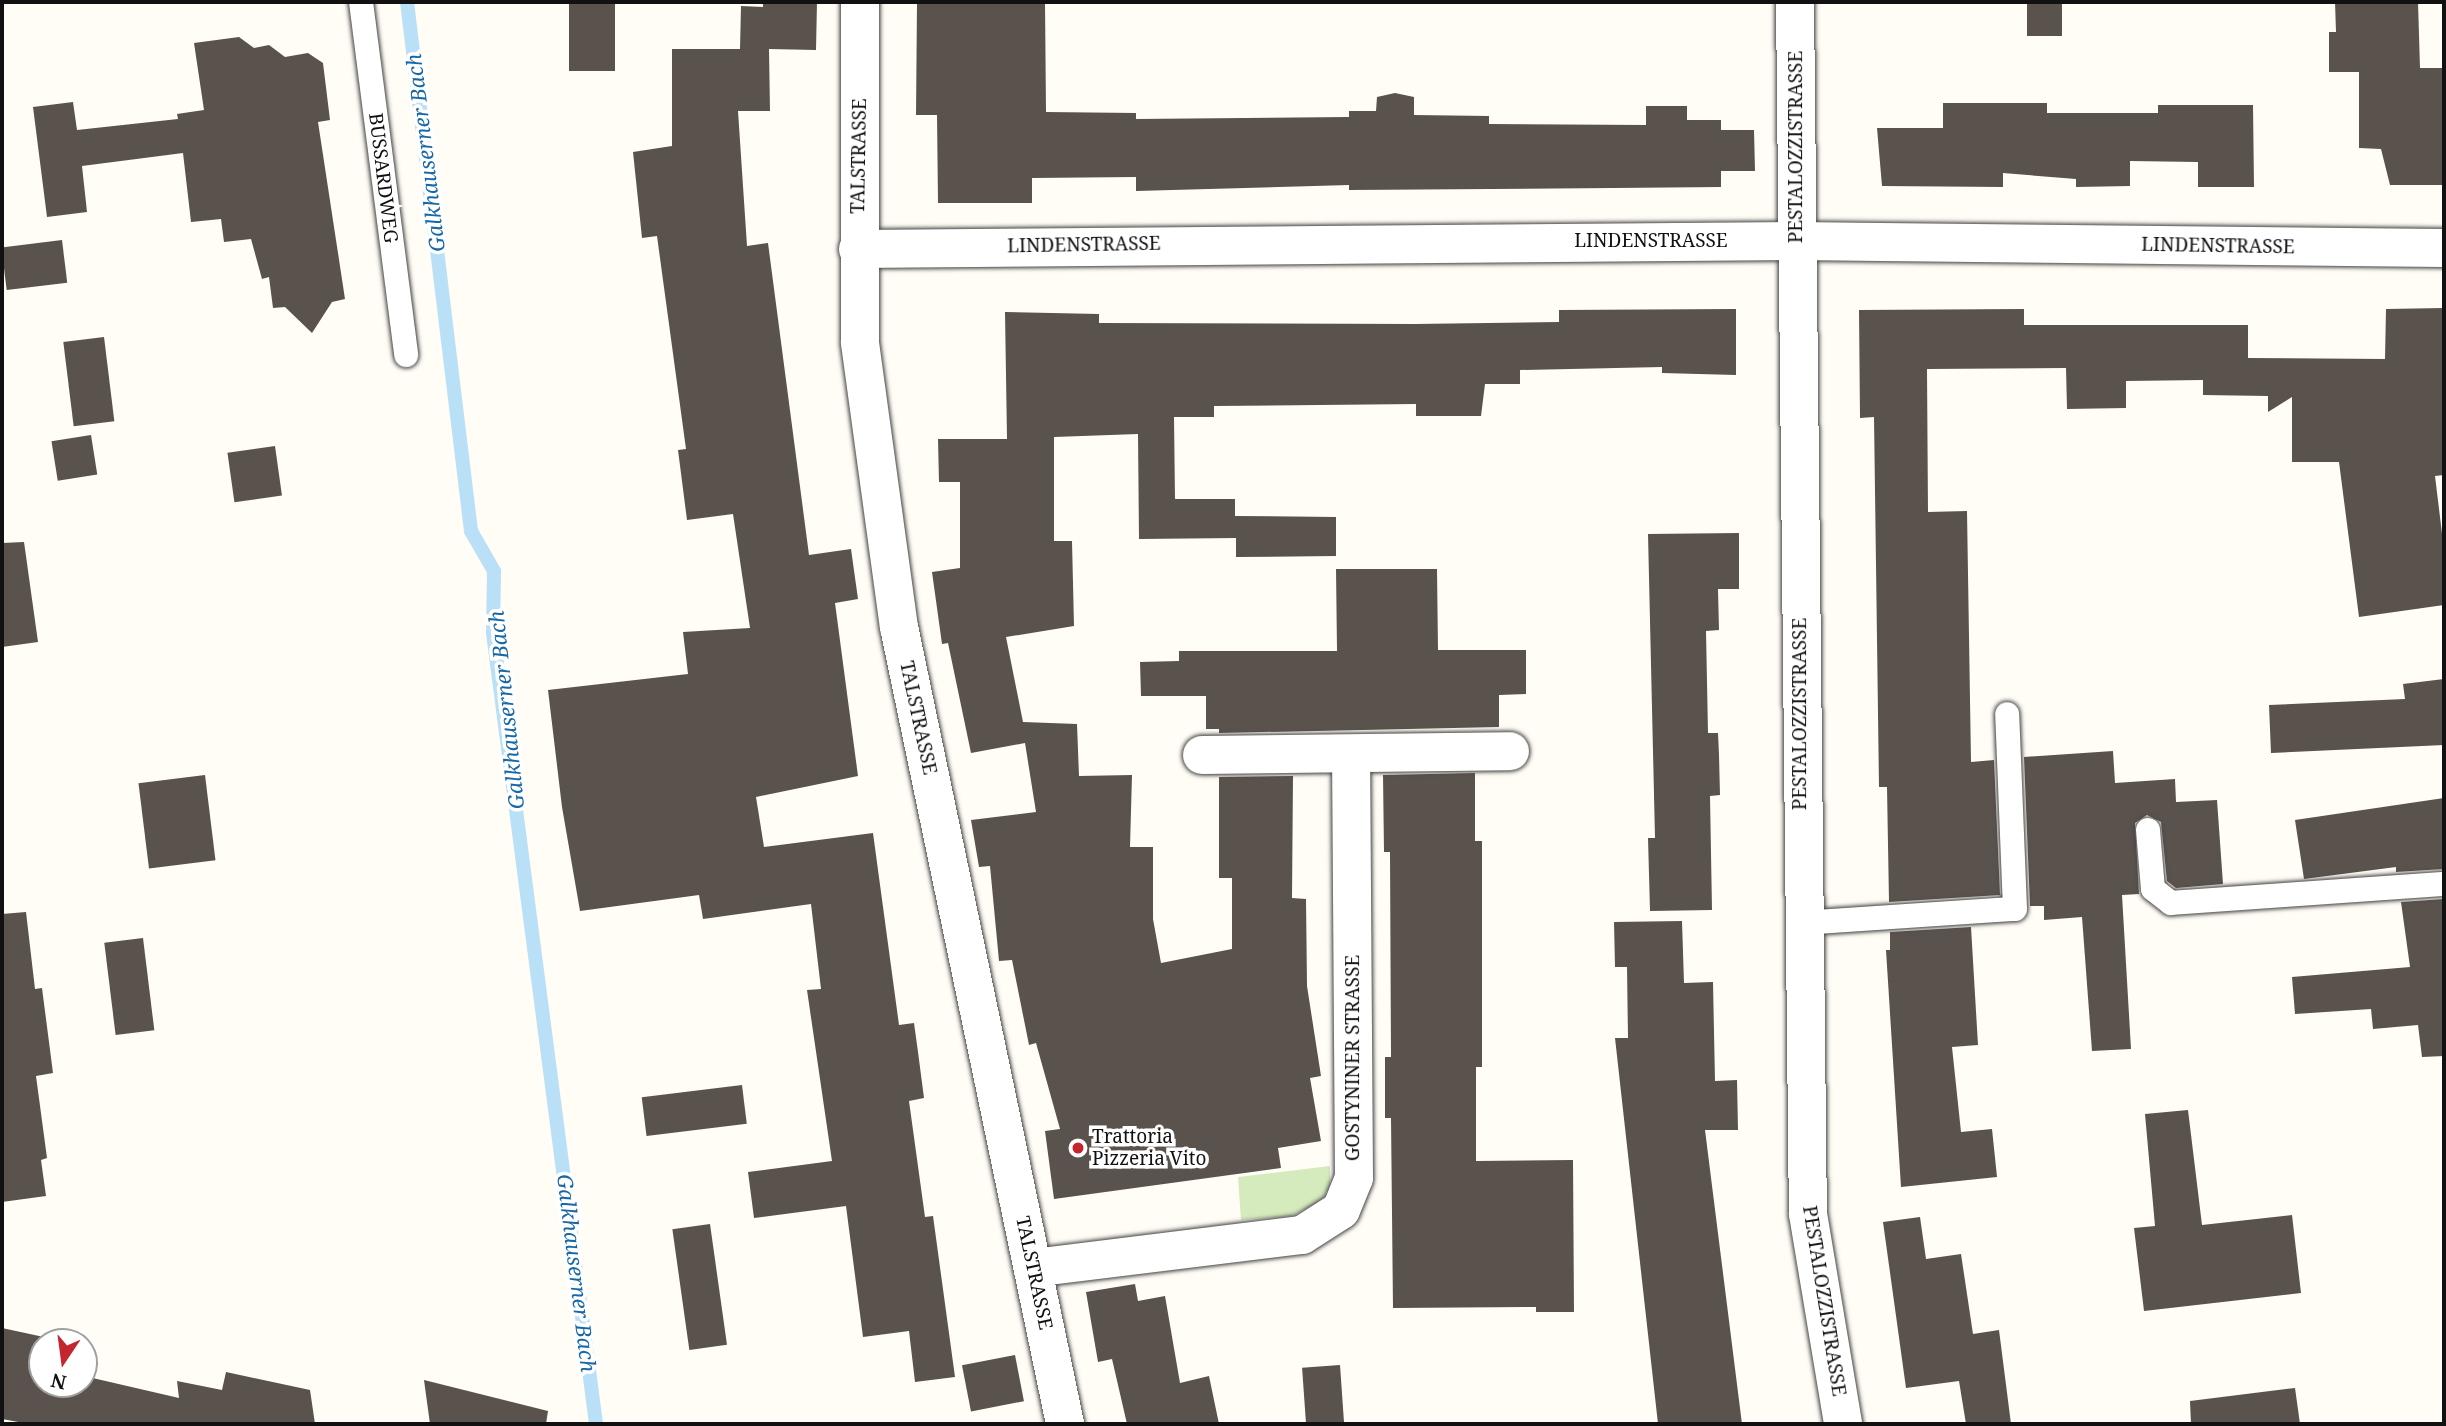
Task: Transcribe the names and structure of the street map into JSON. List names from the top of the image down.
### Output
{
  "streets": {
    "street": [
      "PESTALOZZISTRASSE",
      "TALSTRASSE",
      "LINDENSTRASSE",
      "GOSTYNINER STRASSE"
    ],
    "lane": ["BUSSARDWEG"]
  },
  "crossings": [
    ["PESTALOZZISTRASSE", "LINDENSTRASSE"],
    ["TALSTRASSE", "LINDENSTRASSE"],
    ["TALSTRASSE", "GOSTYNINER STRASSE"]
  ],
  "water": ["Galkhauserner Bach"],
  "places": ["Trattoria Pizzeria Vito"],
  "north": "bottom"
}
